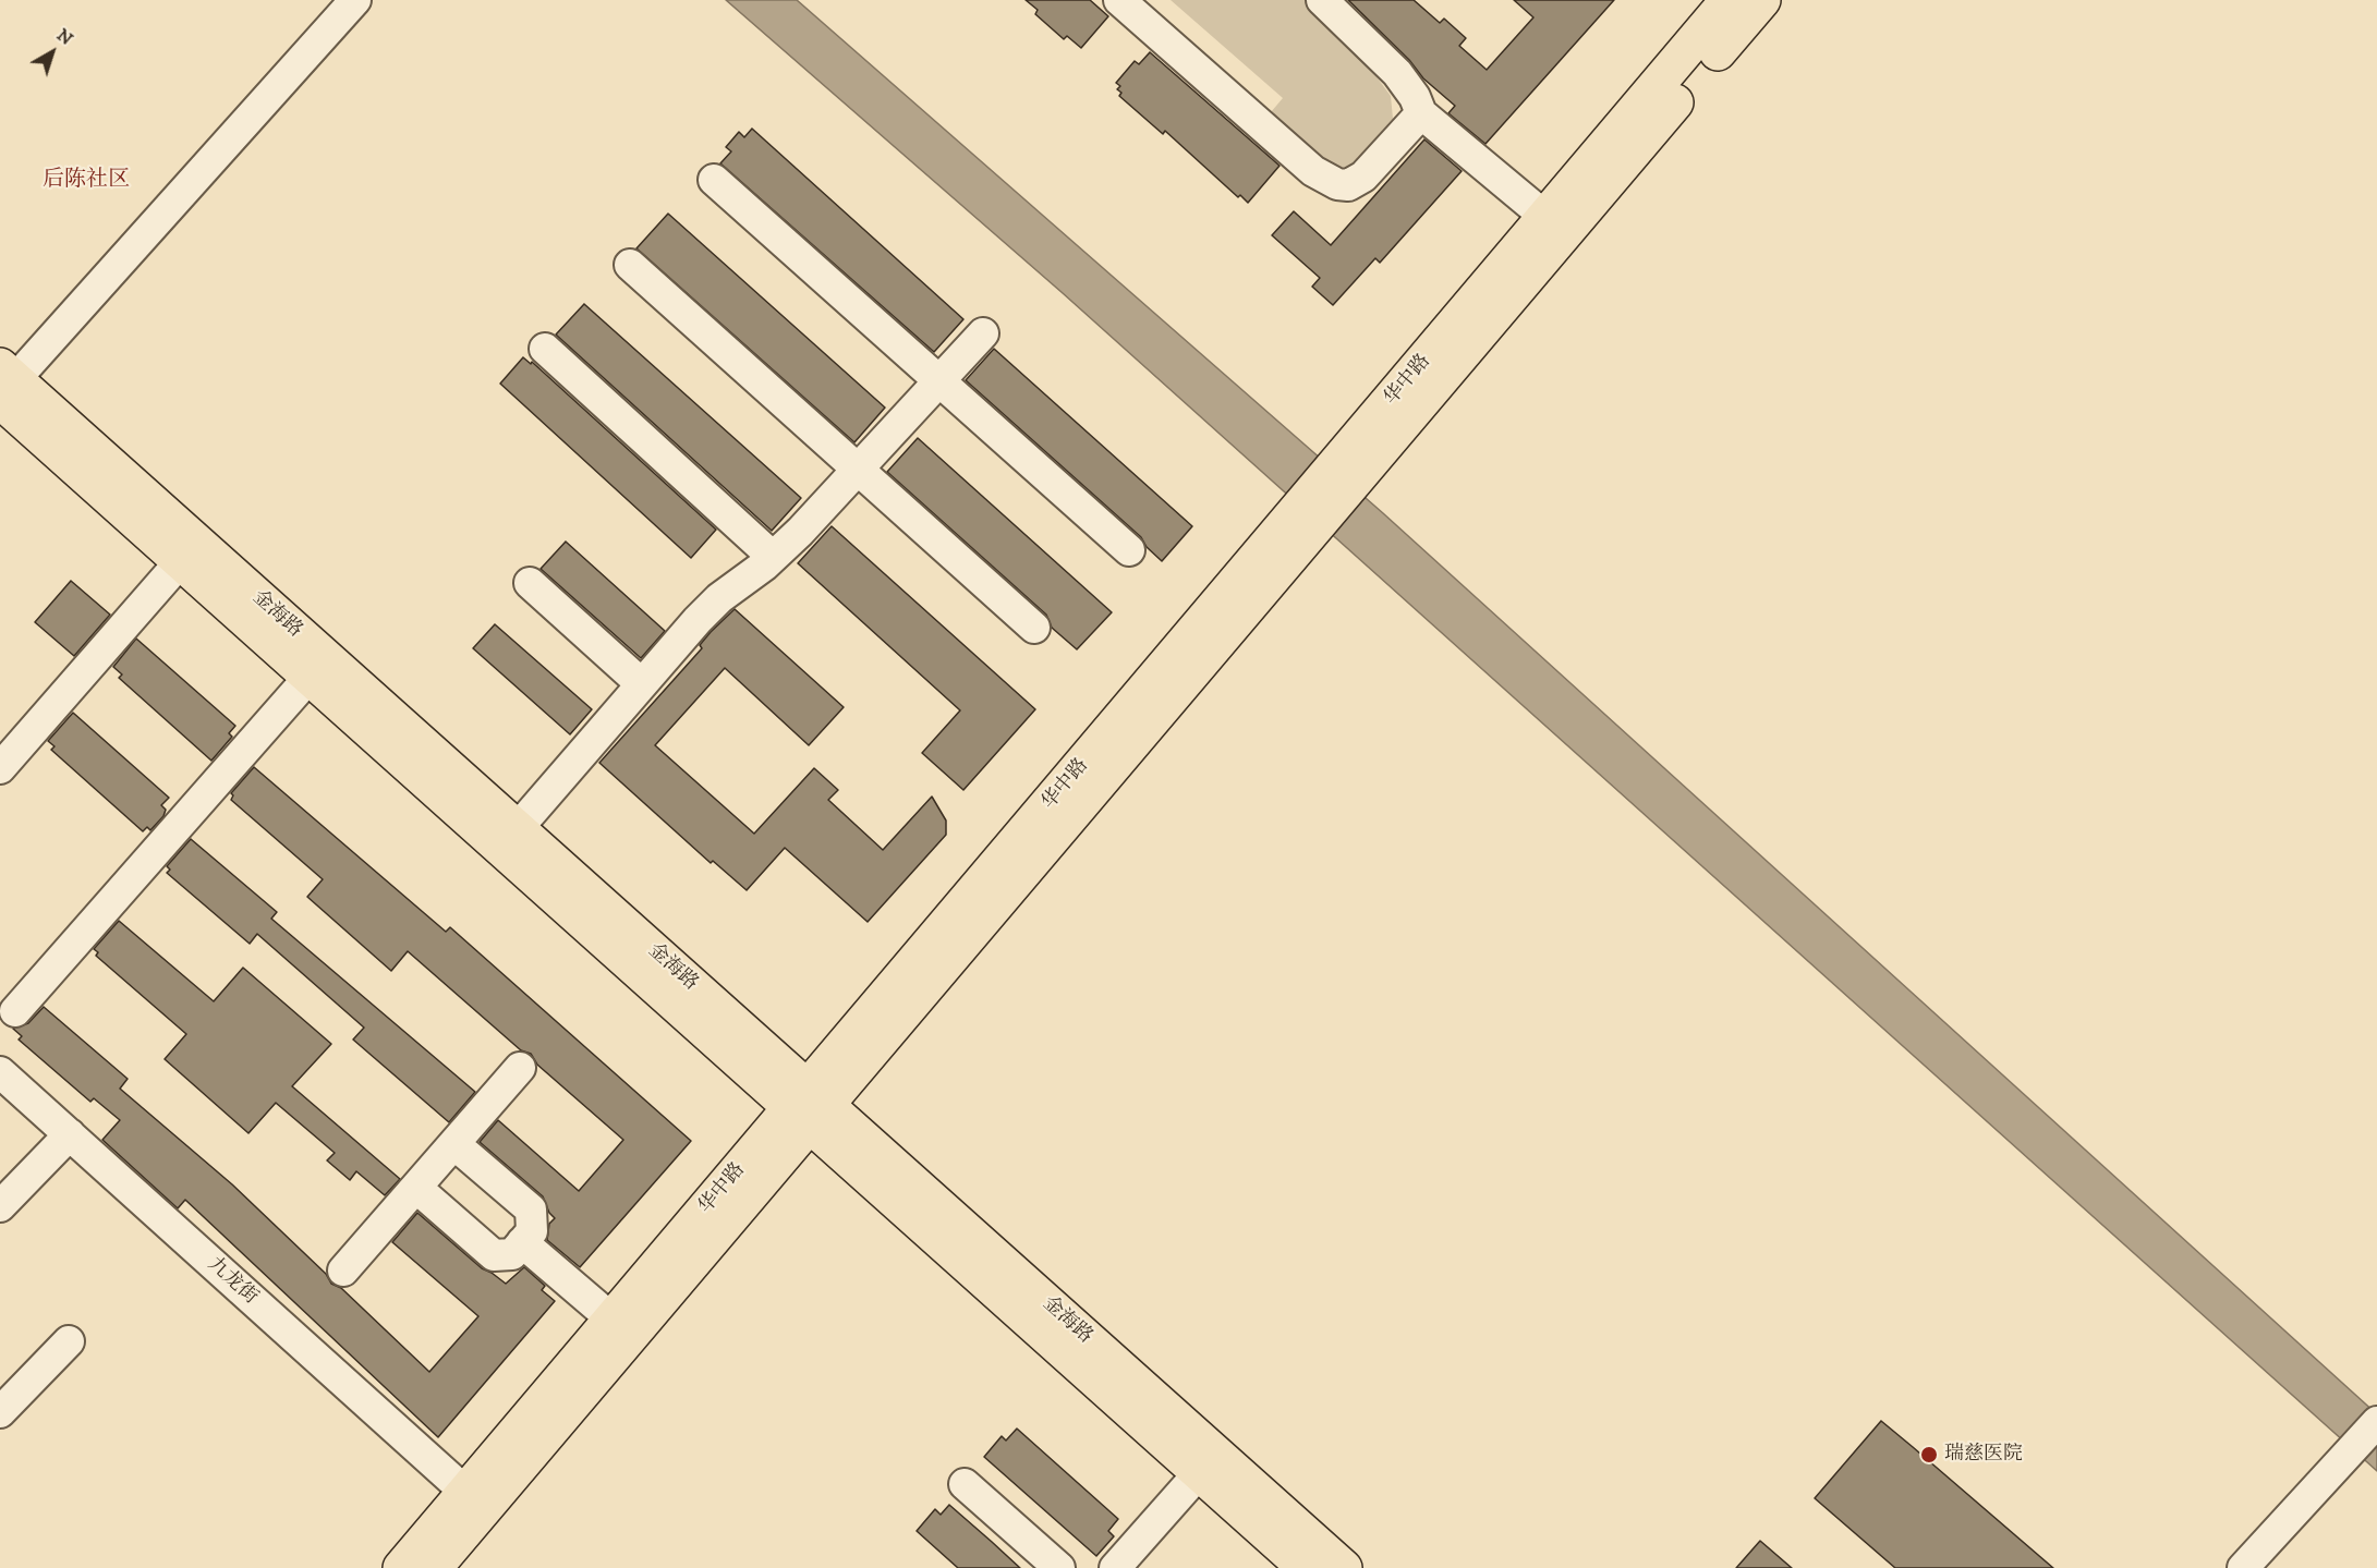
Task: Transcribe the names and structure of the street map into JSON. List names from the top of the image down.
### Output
{
  "streets": {
    "main road": ["华中路", "金海路"],
    "street": ["九龙街"]
  },
  "crossings": [
    ["华中路", "金海路"],
    ["华中路", "九龙街"]
  ],
  "districts": ["后陈社区"],
  "places": ["瑞慈医院"],
  "north": "top right"
}
